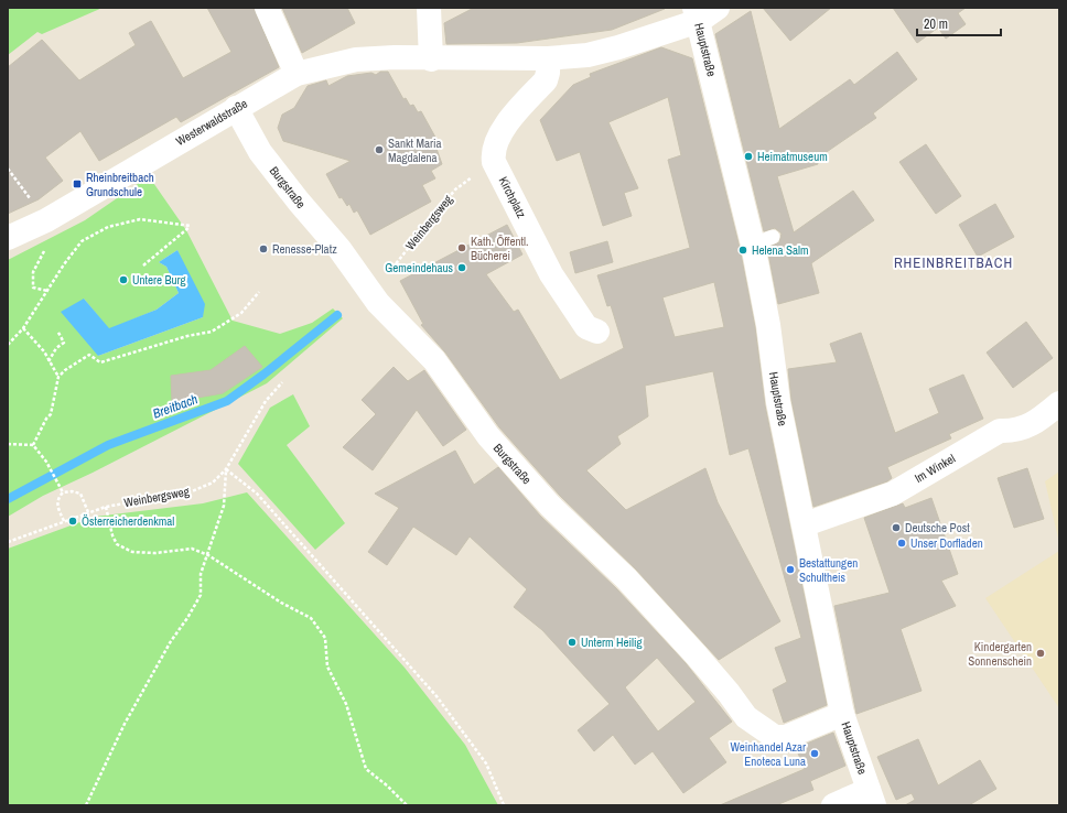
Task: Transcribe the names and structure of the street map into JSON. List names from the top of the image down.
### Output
{
  "streets": {
    "street": [
      "Hauptstraße",
      "Westerwaldstraße",
      "Burgstraße",
      "Kirchplatz",
      "Im Winkel"
    ],
    "path": ["Weinbergsweg"]
  },
  "crossings": [
    ["Hauptstraße", "Burgstraße"],
    ["Hauptstraße", "Im Winkel"],
    ["Westerwaldstraße", "Burgstraße"],
    ["Burgstraße", "Weinbergsweg"],
    ["Kirchplatz", "Weinbergsweg"]
  ],
  "districts": ["RHEINBREITBACH"],
  "water": ["Breitbach"],
  "places": {
    "other": [
      "Sankt Maria Magdalena",
      "Heimatmuseum",
      "Kath. Öffentl. Bücherei",
      "Renesse-Platz",
      "Helena Salm",
      "Gemeindehaus",
      "Untere Burg",
      "Österreicherdenkmal",
      "Deutsche Post",
      "Unser Dorfladen",
      "Bestattungen Schultheis",
      "Unterm Heilig",
      "Kindergarten Sonnenschein",
      "Weinhandel Azar Enoteca Luna"
    ],
    "transit": ["Rheinbreitbach Grundschule"]
  },
  "scale_bar": "20 m"
}
